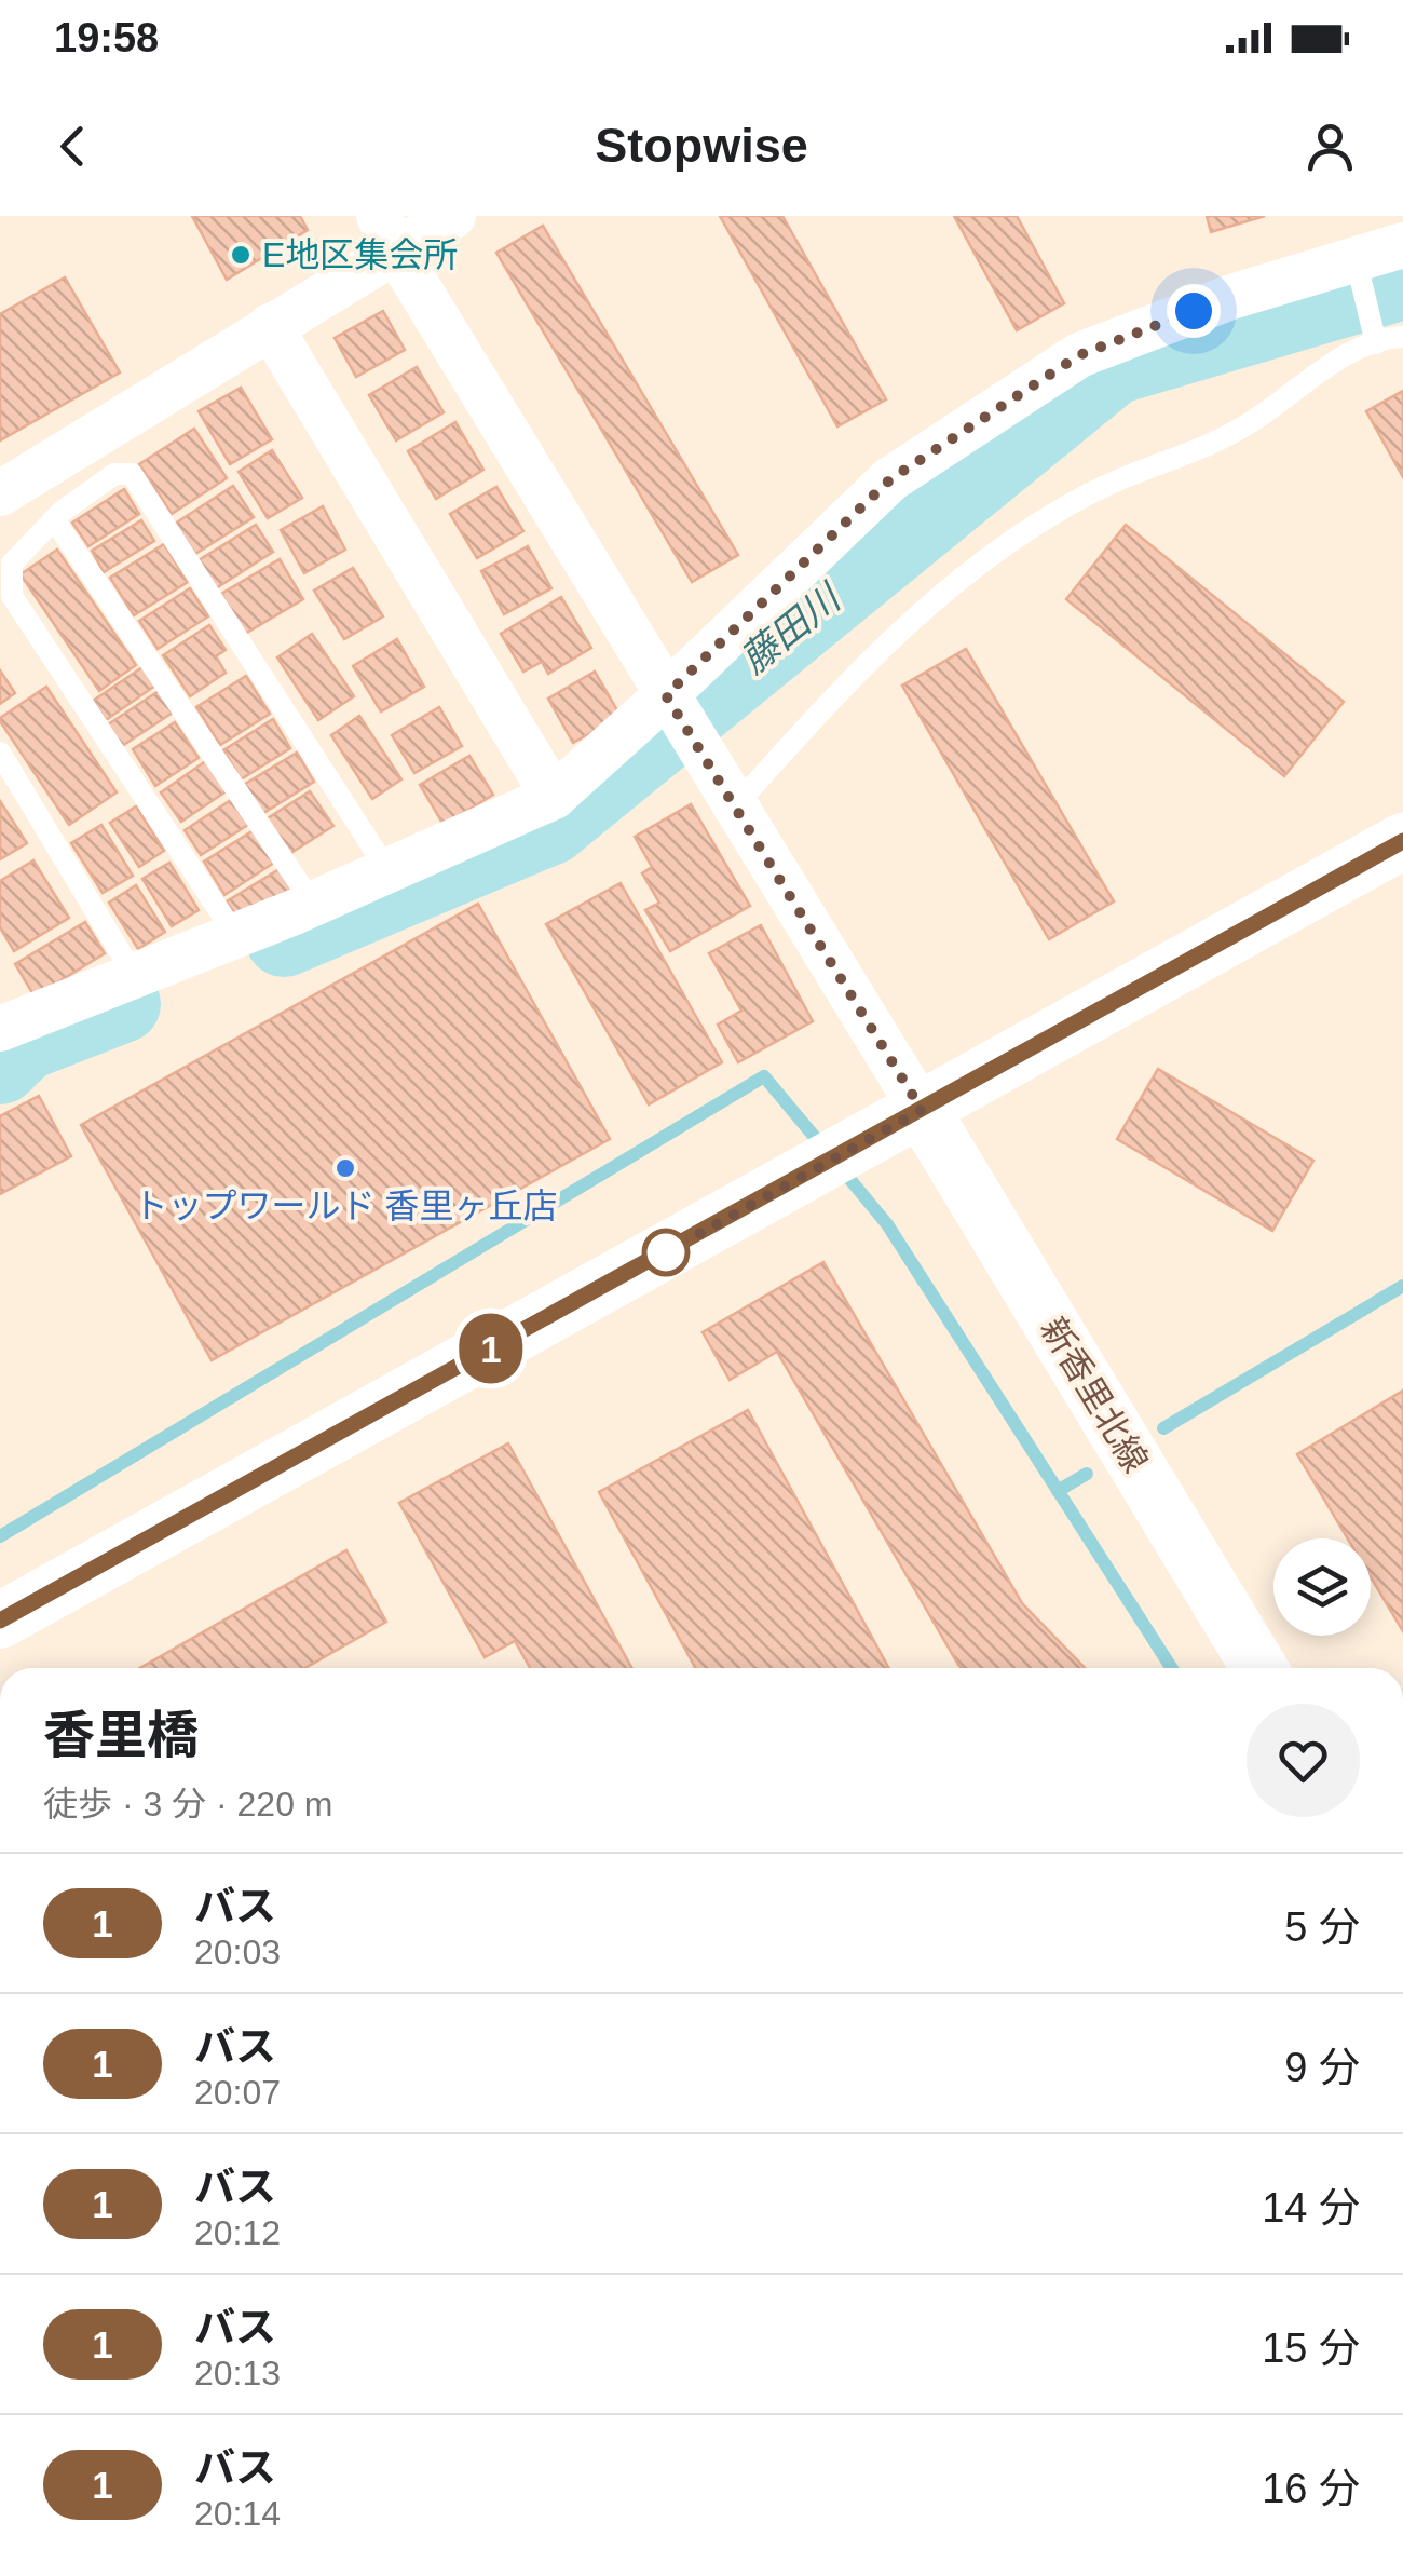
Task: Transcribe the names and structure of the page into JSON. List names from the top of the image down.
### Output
{
  "streets": {
    "street": ["新香里北線"]
  },
  "water": ["藤田川"],
  "places": ["E地区集会所", "トップワールド 香里ヶ丘店"],
  "lines": ["bus line 1"],
  "page": {
    "status": "19:58",
    "header": "Stopwise",
    "on_map": "1",
    "heading": ["香里橋", "徒歩 · 3 分 · 220 m"],
    "list": [
      {
        "mark": "1",
        "name": "バス",
        "note": "20:03",
        "value": "5 分"
      },
      {
        "mark": "1",
        "name": "バス",
        "note": "20:07",
        "value": "9 分"
      },
      {
        "mark": "1",
        "name": "バス",
        "note": "20:12",
        "value": "14 分"
      },
      {
        "mark": "1",
        "name": "バス",
        "note": "20:13",
        "value": "15 分"
      },
      {
        "mark": "1",
        "name": "バス",
        "note": "20:14",
        "value": "16 分"
      }
    ]
  }
}
